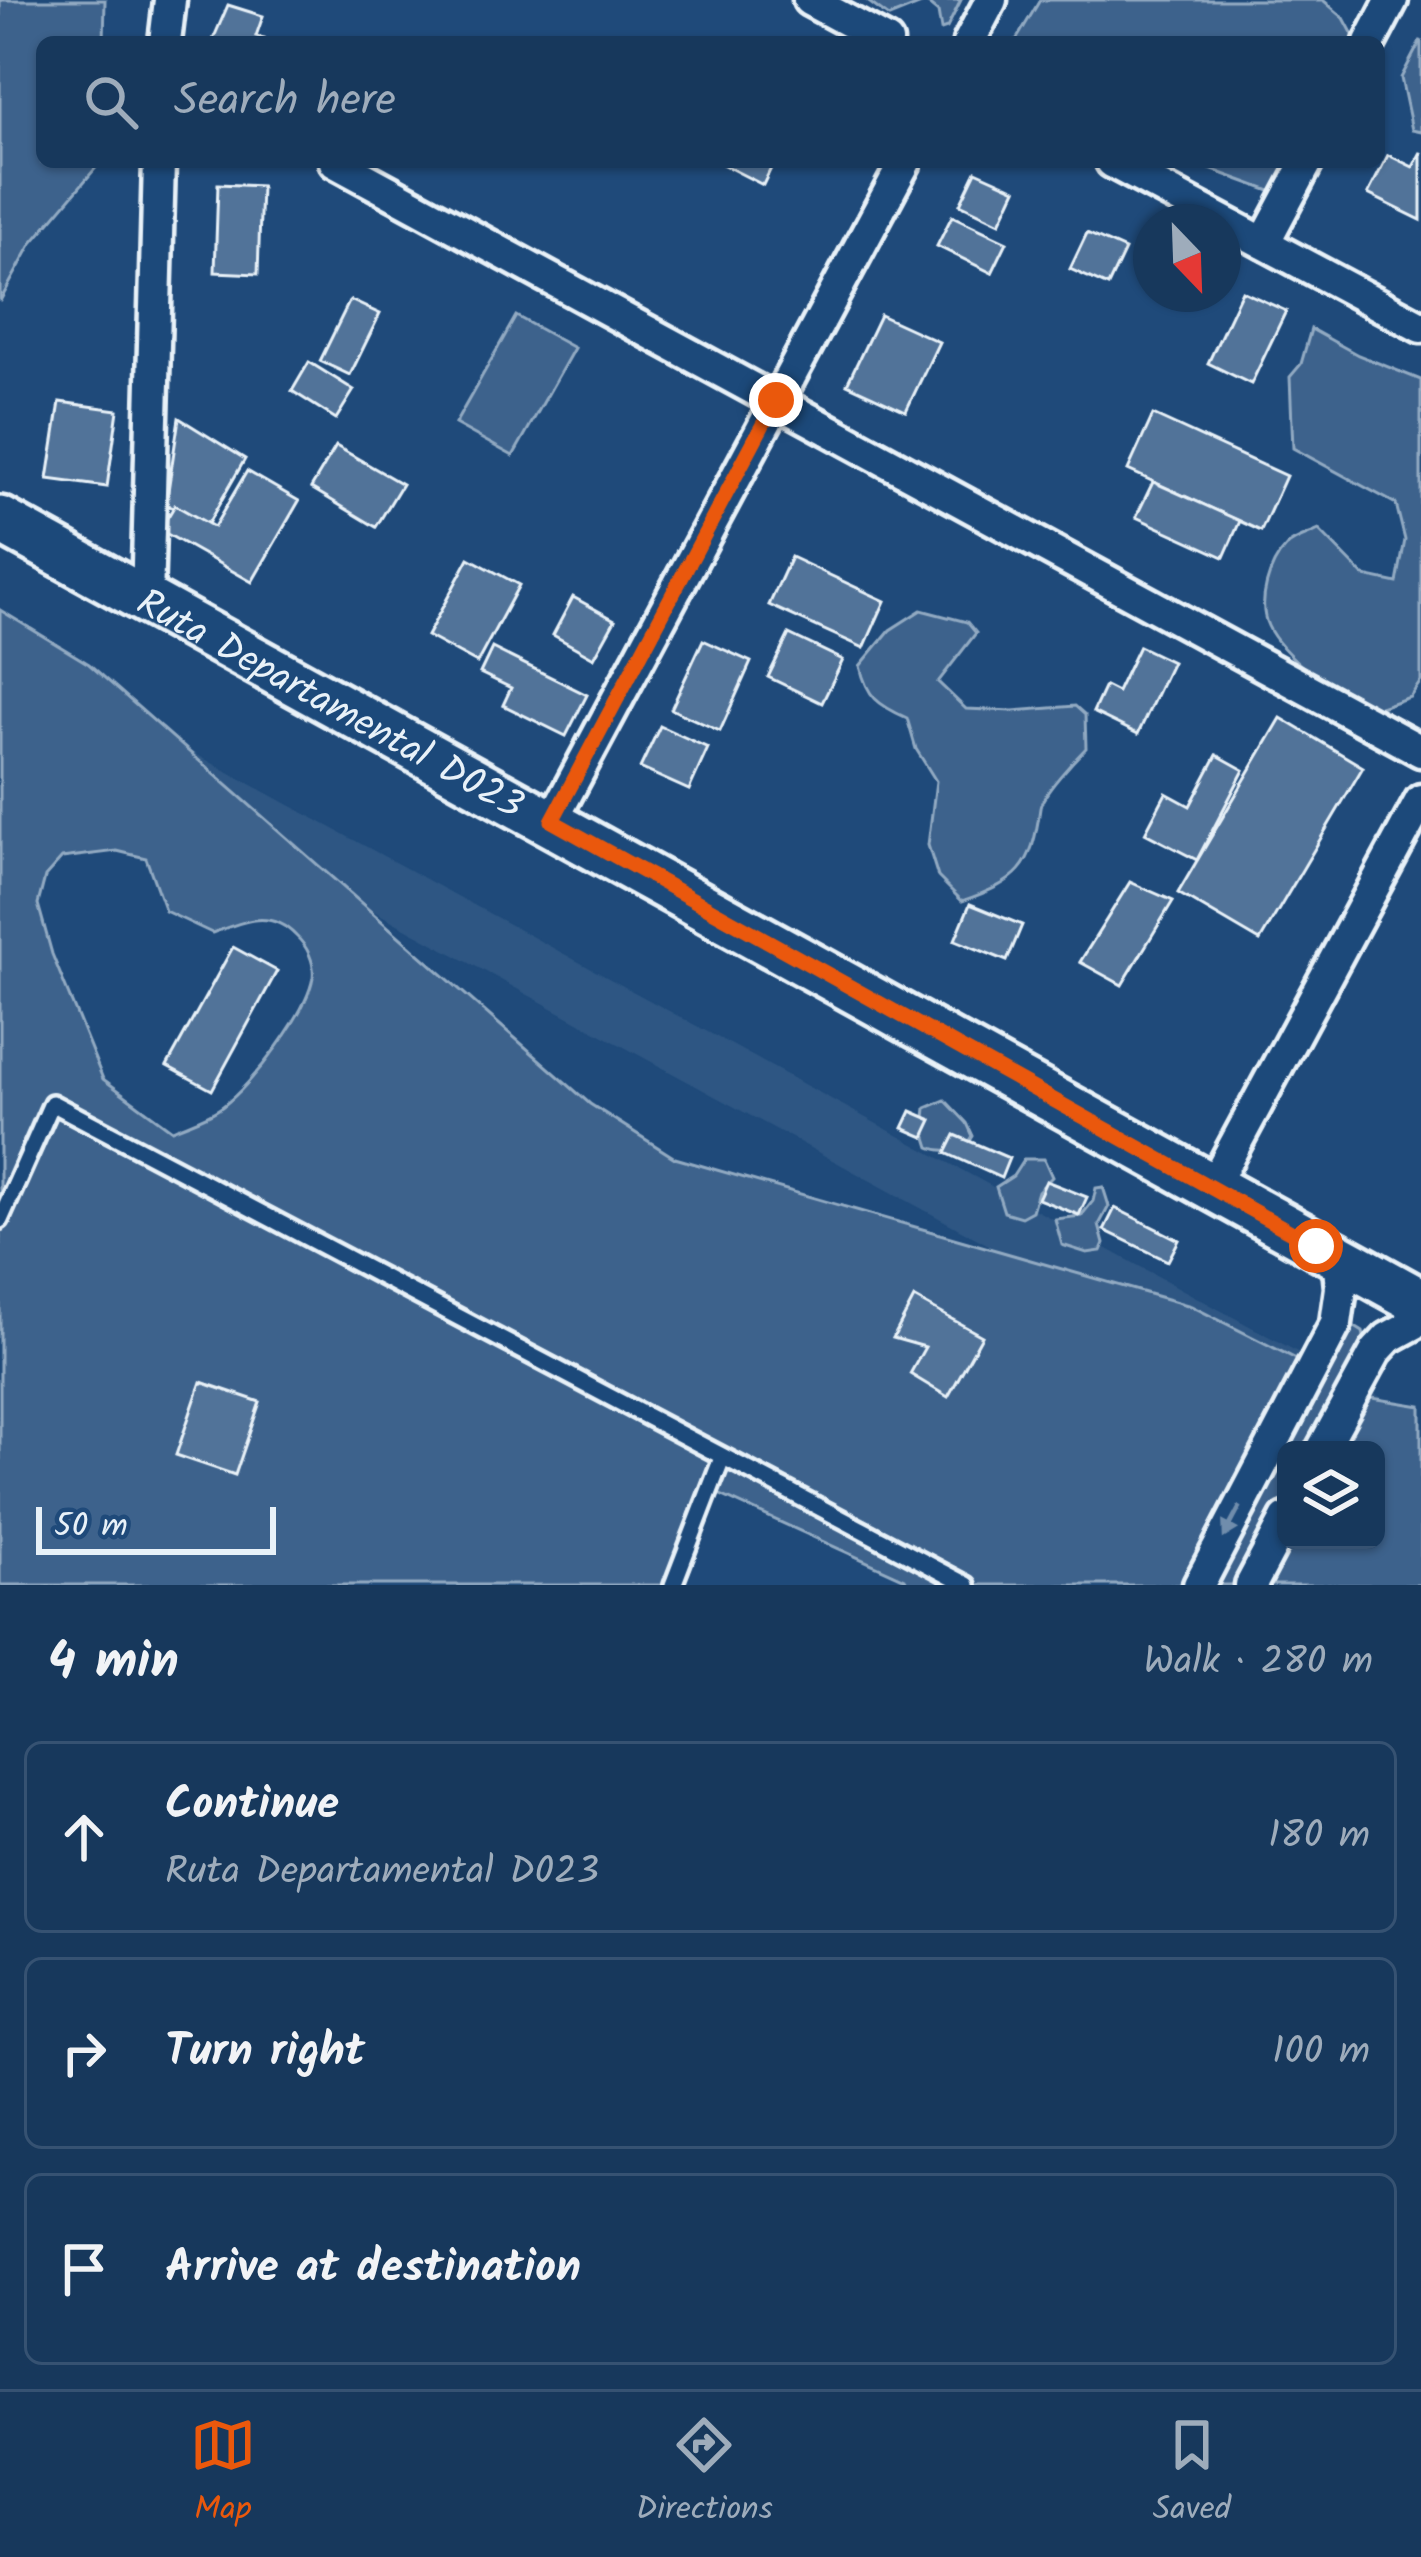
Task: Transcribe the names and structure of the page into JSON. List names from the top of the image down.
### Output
{
  "streets": {
    "main road": ["Ruta Departamental D023"]
  },
  "scale_bar": "50 m",
  "north": "bottom right",
  "page": {
    "search": "Search here",
    "scale": "50 m",
    "heading": ["4 min", "Walk · 280 m"],
    "list": [
      ["Continue", "Ruta Departamental D023", "180 m"],
      ["Turn right", "100 m"],
      "Arrive at destination"
    ],
    "nav": ["Map", "Directions", "Saved"]
  }
}
